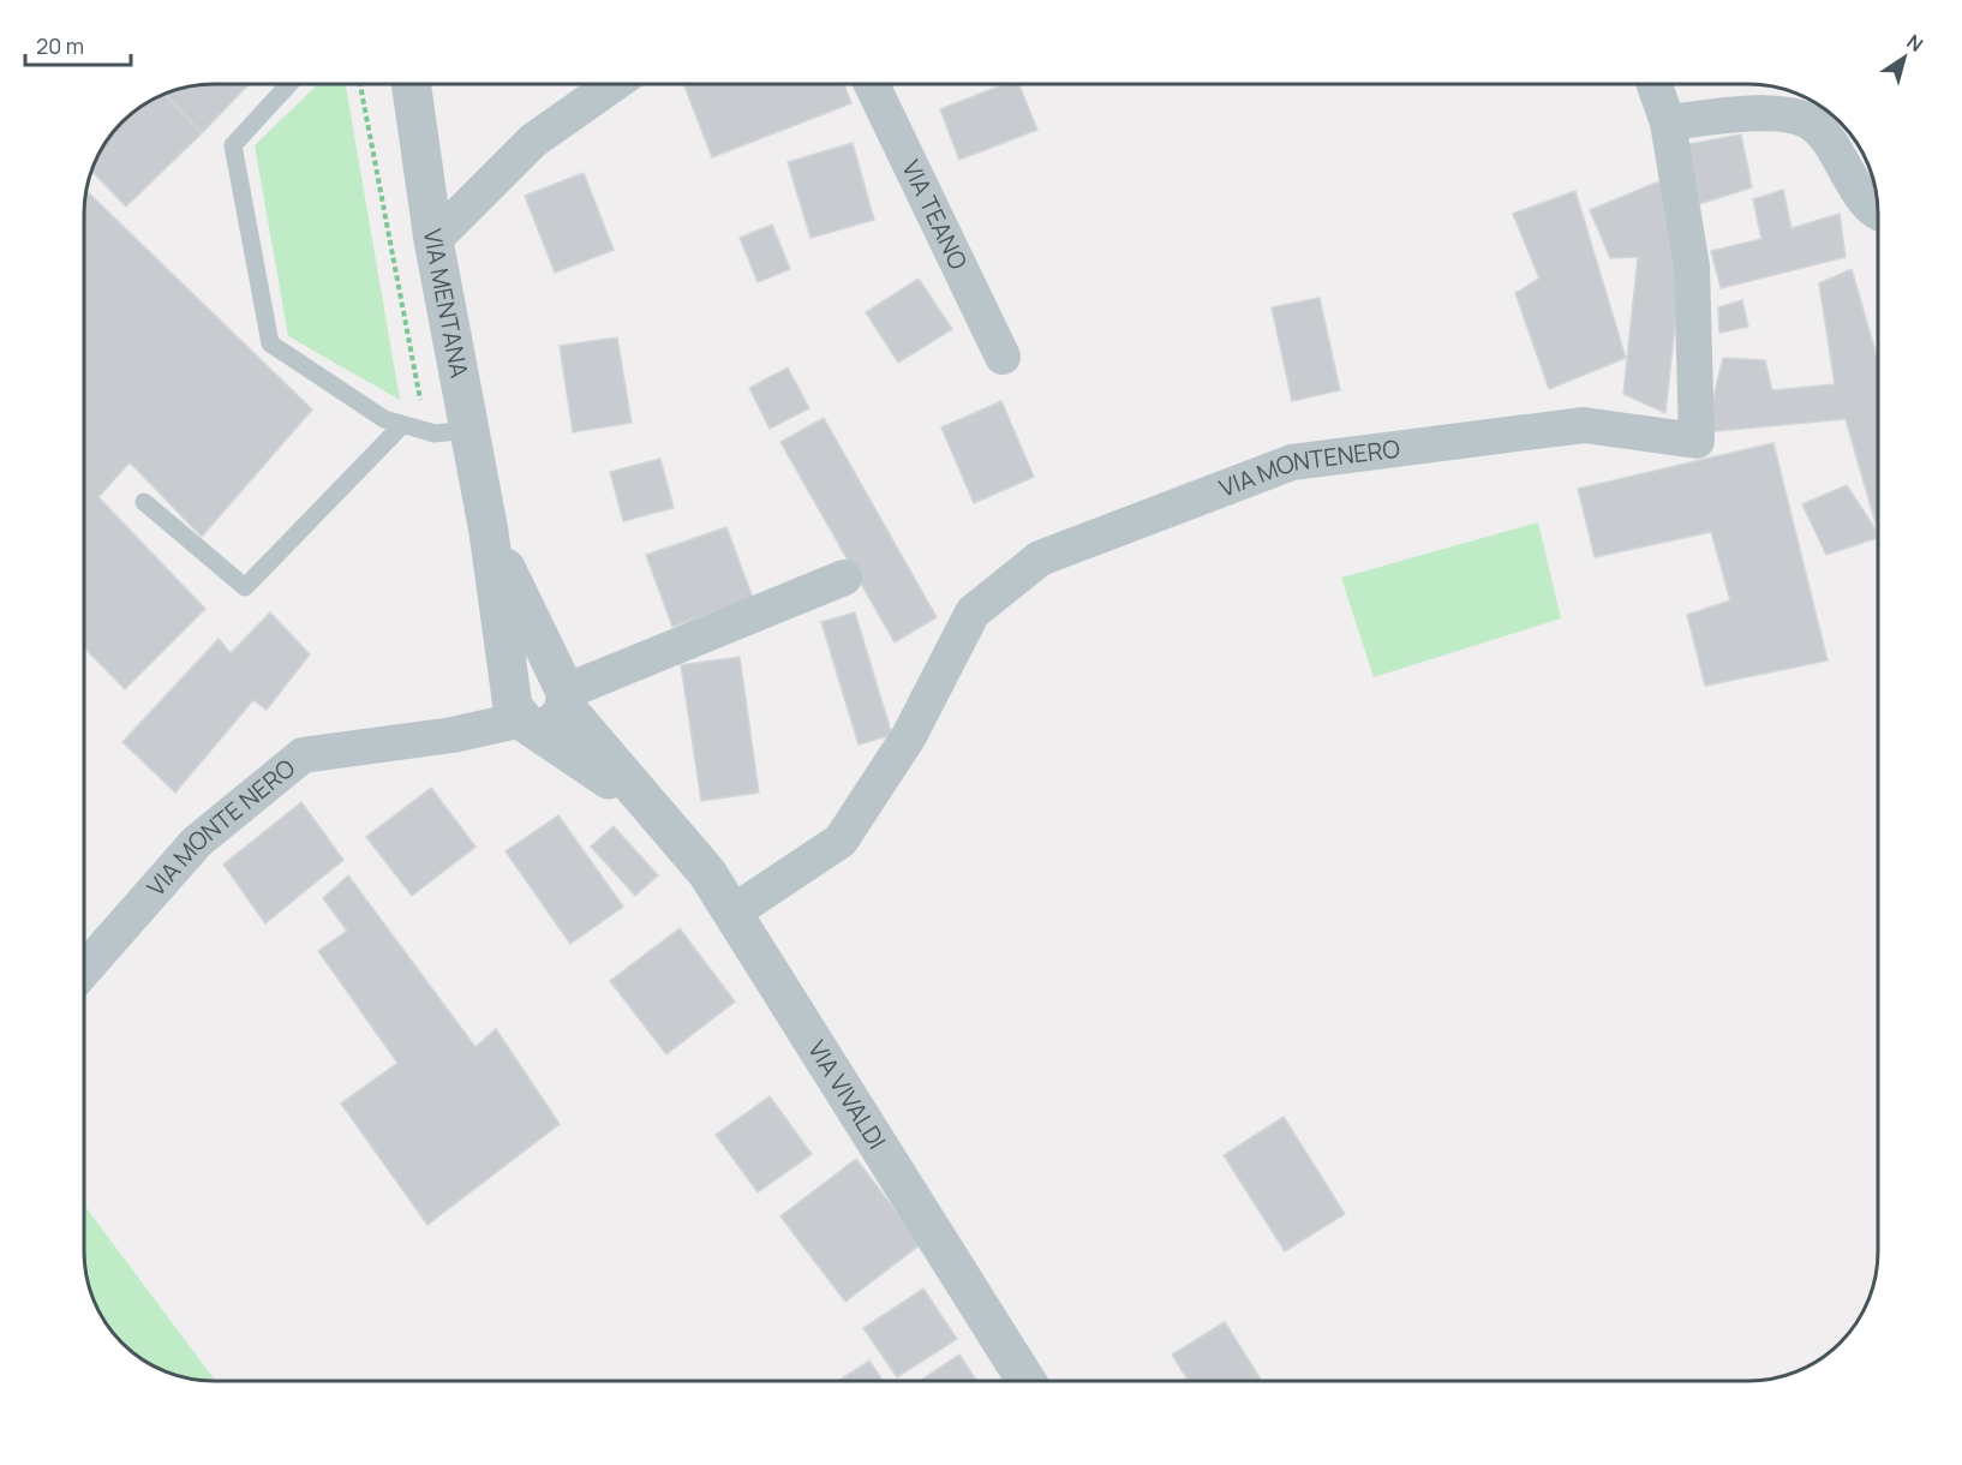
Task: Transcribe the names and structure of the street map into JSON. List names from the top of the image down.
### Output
{
  "streets": {
    "street": [
      "VIA TEANO",
      "VIA MENTANA",
      "VIA MONTENERO",
      "VIA MONTE NERO",
      "VIA VIVALDI"
    ]
  },
  "crossings": [
    ["VIA MENTANA", "VIA MONTE NERO"],
    ["VIA MENTANA", "VIA VIVALDI"],
    ["VIA MONTENERO", "VIA VIVALDI"],
    ["VIA MONTE NERO", "VIA VIVALDI"]
  ],
  "scale_bar": "20 m",
  "north": "top right"
}
